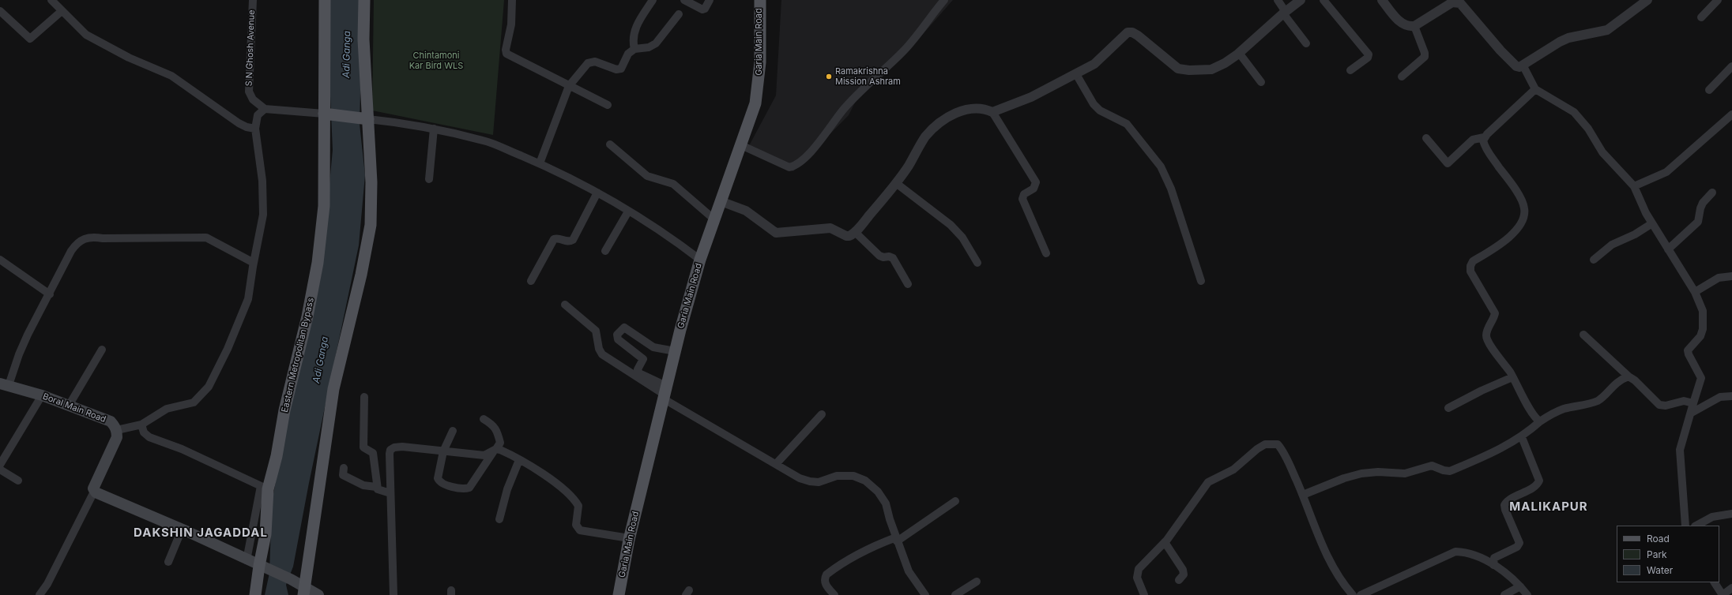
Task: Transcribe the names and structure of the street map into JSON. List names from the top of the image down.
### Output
{
  "streets": {
    "main road": ["Garia Main Road", "Eastern Metropolitan Bypass", "Boral Main Road"],
    "street": ["S N Ghosh Avenue"]
  },
  "districts": ["MALIKAPUR", "DAKSHIN JAGADDAL"],
  "water": ["Adi Ganga"],
  "parks": ["Chintamoni Kar Bird WLS"],
  "places": ["Ramakrishna Mission Ashram"],
  "legend": ["Road", "Park", "Water"]
}
